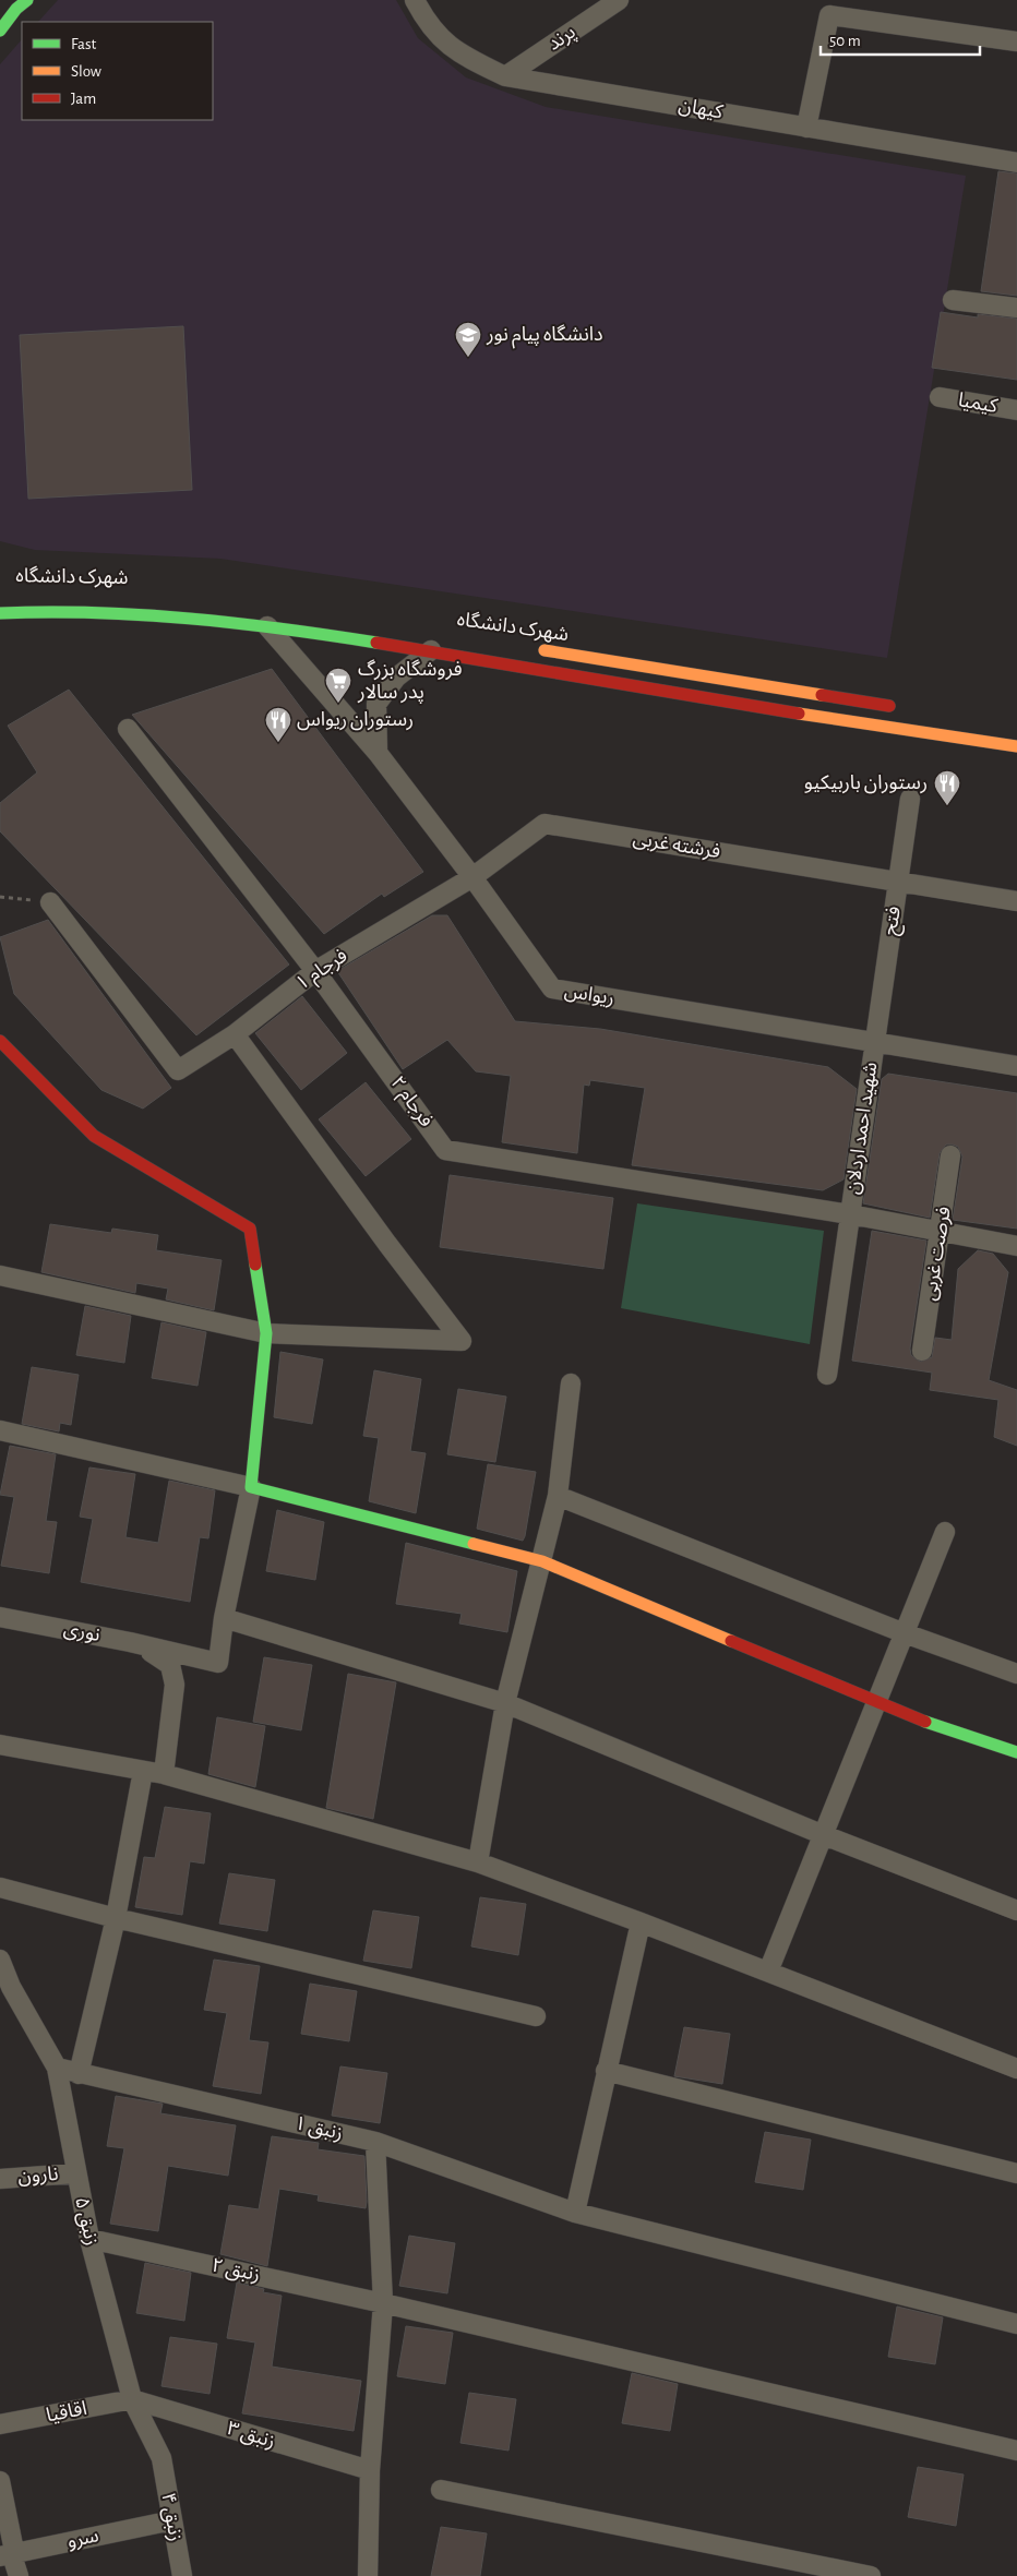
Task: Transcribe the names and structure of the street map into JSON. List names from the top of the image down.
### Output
{
  "streets": {
    "main road": ["شهرک دانشگاه"],
    "street": [
      "پرند",
      "کیهان",
      "کیمیا",
      "فرشته غربی",
      "فتح",
      "فرجام ۱",
      "ریواس",
      "فرجام ۲",
      "شهید احمد اردلان",
      "فرصت غربی",
      "نوری",
      "زنبق ۱",
      "نارون",
      "زنبق ۵",
      "زنبق ۲",
      "اقاقیا",
      "زنبق ۳",
      "زنبق ۴",
      "سرو"
    ]
  },
  "crossings": [
    ["پرند", "کیهان"],
    ["فرشته غربی", "فتح"],
    ["فرشته غربی", "فرجام ۱"],
    ["فرشته غربی", "ریواس"],
    ["فتح", "ریواس"],
    ["فتح", "شهید احمد اردلان"],
    ["فرجام ۱", "ریواس"],
    ["فرجام ۱", "فرجام ۲"],
    ["ریواس", "شهید احمد اردلان"],
    ["فرجام ۲", "شهید احمد اردلان"],
    ["فرجام ۲", "فرصت غربی"],
    ["زنبق ۱", "زنبق ۵"],
    ["نارون", "زنبق ۵"],
    ["زنبق ۵", "زنبق ۲"],
    ["زنبق ۵", "اقاقیا"],
    ["زنبق ۵", "زنبق ۳"],
    ["زنبق ۵", "زنبق ۴"],
    ["اقاقیا", "زنبق ۳"],
    ["زنبق ۴", "سرو"]
  ],
  "places": {
    "school or university": ["دانشگاه پیام نور"],
    "supermarket": ["فروشگاه بزرگ پدر سالار"],
    "restaurant": ["رستوران ریواس", "رستوران باربیکیو"]
  },
  "legend": ["Fast", "Slow", "Jam"],
  "scale_bar": "50 m"
}
